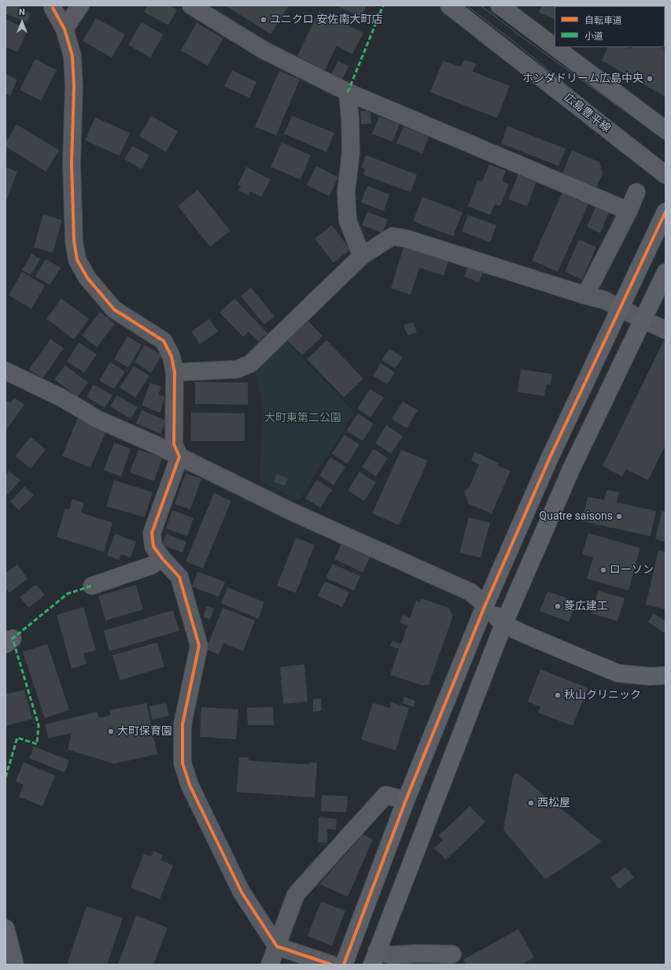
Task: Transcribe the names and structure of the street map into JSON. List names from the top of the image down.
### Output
{
  "streets": {
    "main road": ["広島豊平線"]
  },
  "parks": ["大町東第二公園"],
  "places": [
    "ユニクロ 安佐南大町店",
    "ホンダドリーム広島中央",
    "Quatre saisons",
    "ローソン",
    "菱広建工",
    "秋山クリニック",
    "大町保育園",
    "西松屋"
  ],
  "legend": ["自転車道", "小道"],
  "north": "top"
}
